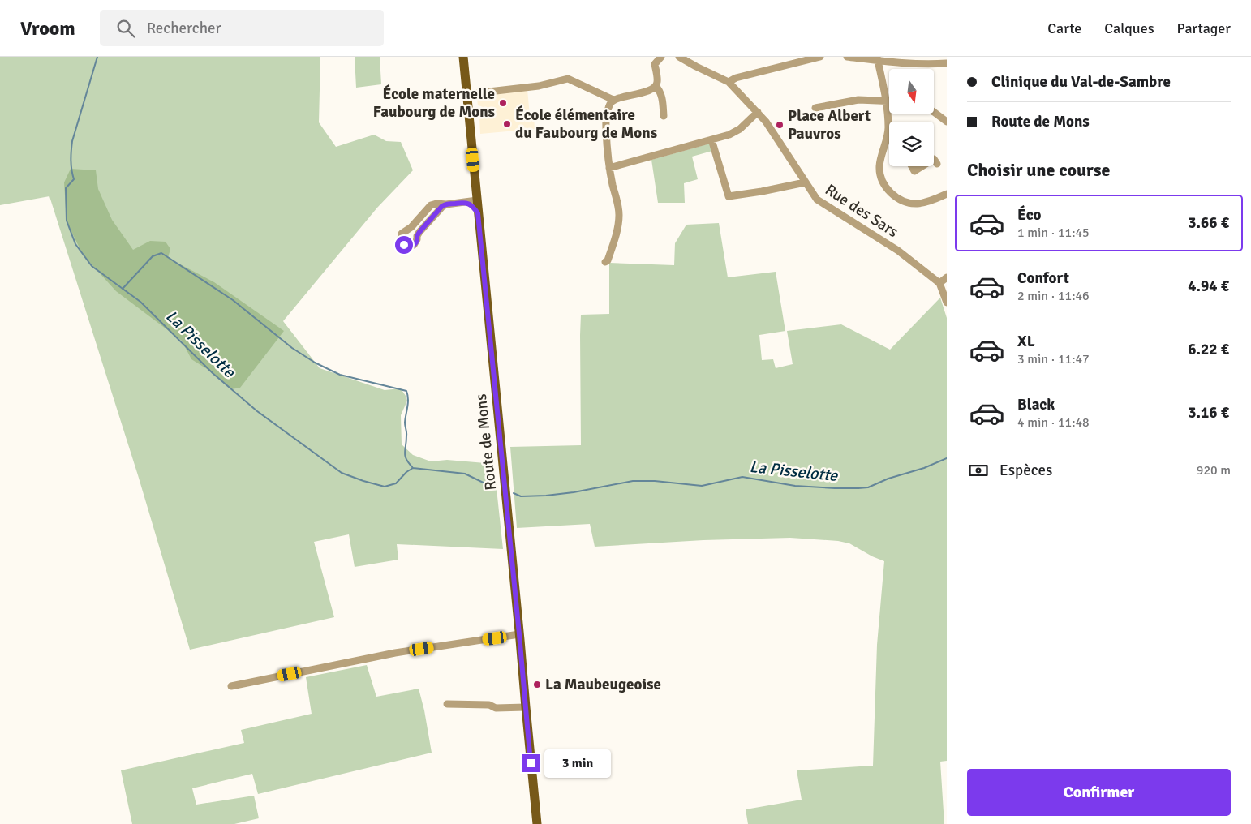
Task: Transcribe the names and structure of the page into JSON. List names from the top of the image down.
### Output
{
  "streets": {
    "main road": ["Route de Mons"],
    "street": ["Rue des Sars"]
  },
  "water": ["La Pisselotte"],
  "places": [
    "École maternelle Faubourg de Mons",
    "École élémentaire du Faubourg de Mons",
    "Place Albert Pauvros",
    "La Maubeugeoise"
  ],
  "north": "bottom",
  "page": {
    "header": "Vroom",
    "search": "Rechercher",
    "nav": ["Carte", "Calques", "Partager"],
    "banner": ["Clinique du Val-de-Sambre", "Route de Mons"],
    "heading": "Choisir une course",
    "list": [
      {
        "name": "Éco",
        "note": "1 min · 11:45",
        "value": "3.66 €"
      },
      {
        "name": "Confort",
        "note": "2 min · 11:46",
        "value": "4.94 €"
      },
      {
        "name": "XL",
        "note": "3 min · 11:47",
        "value": "6.22 €"
      },
      {
        "name": "Black",
        "note": "4 min · 11:48",
        "value": "3.16 €"
      }
    ],
    "pay": ["Espèces", "920 m"],
    "bubble": "3 min",
    "buttons": "Confirmer"
  }
}
